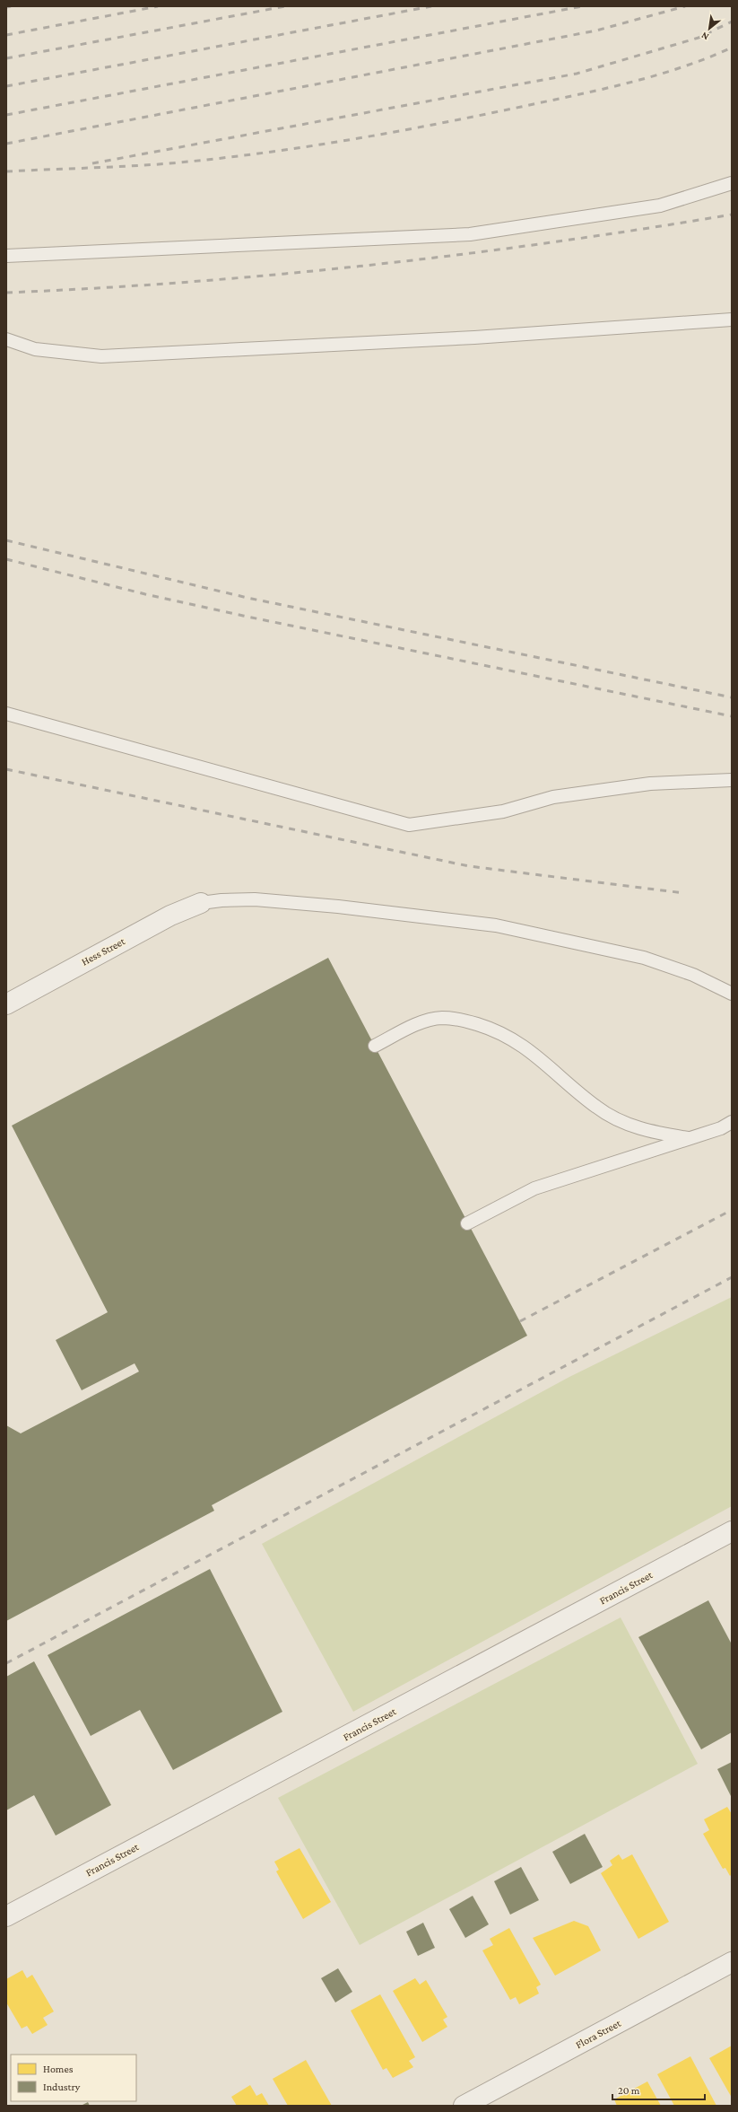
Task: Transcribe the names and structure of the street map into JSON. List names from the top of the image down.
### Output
{
  "streets": {
    "street": ["Hess Street", "Francis Street", "Flora Street"]
  },
  "legend": ["Homes", "Industry"],
  "scale_bar": "20 m",
  "north": "bottom left"
}
